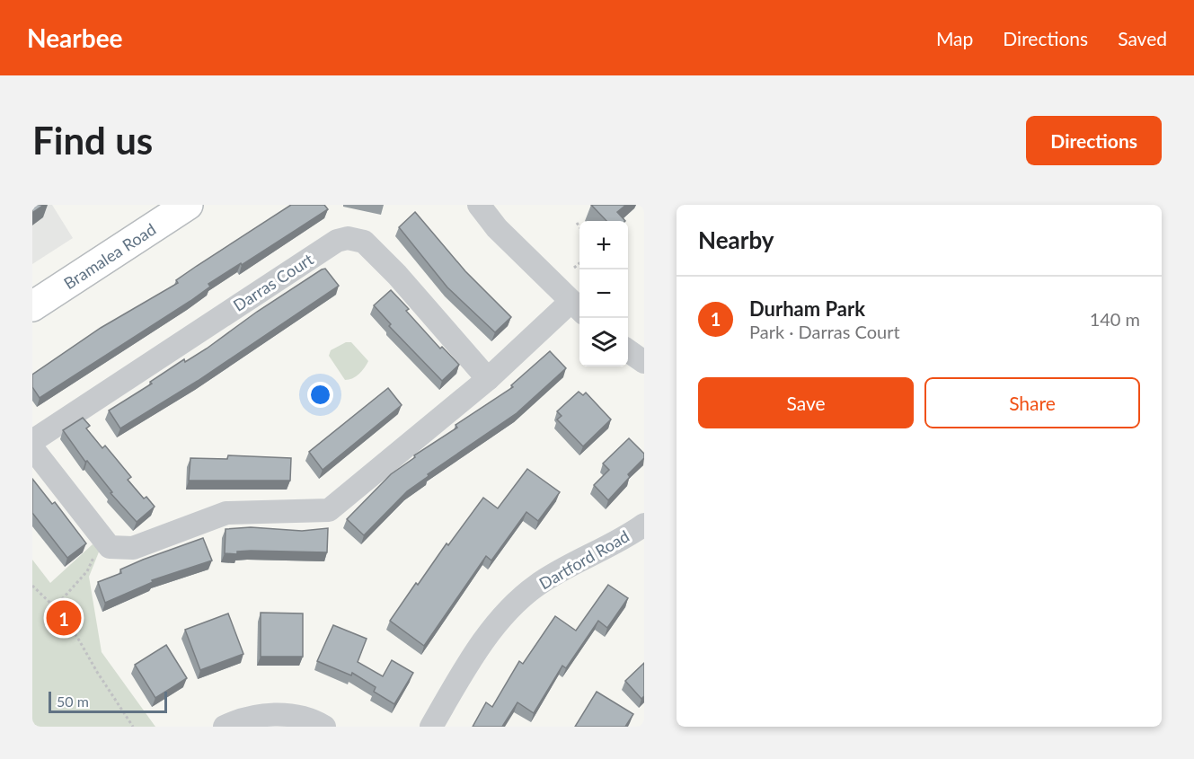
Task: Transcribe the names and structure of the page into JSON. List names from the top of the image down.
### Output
{
  "streets": {
    "main road": ["Bramalea Road"],
    "street": ["Darras Court", "Dartford Road"]
  },
  "scale_bar": "50 m",
  "page": {
    "header": "Nearbee",
    "nav": ["Map", "Directions", "Saved"],
    "buttons": [
      "Directions",
      ["Save", "Share"]
    ],
    "title": "Find us",
    "heading": "Nearby",
    "map_buttons": ["+", "−"],
    "list": [
      {
        "mark": "1",
        "name": "Durham Park",
        "note": "Park · Darras Court",
        "value": "140 m"
      }
    ],
    "pins": "1",
    "scale": "50 m"
  }
}
